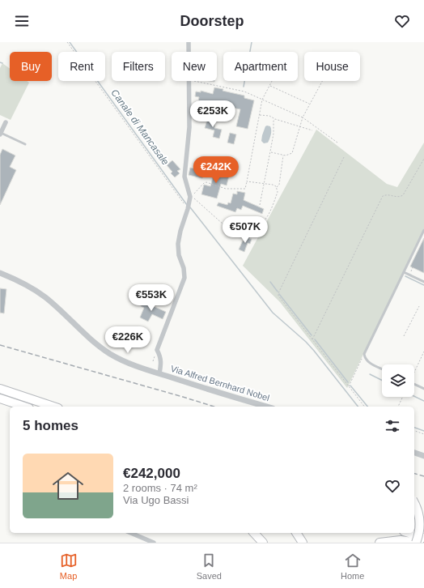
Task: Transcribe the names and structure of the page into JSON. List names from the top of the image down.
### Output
{
  "streets": {
    "street": ["Via Alfred Bernhard Nobel"]
  },
  "water": ["Canale di Mancasale"],
  "page": {
    "header": "Doorstep",
    "chip": [
      "Buy",
      "Rent",
      "Filters",
      "New",
      "Apartment",
      "House"
    ],
    "price": [
      "€253K",
      "€242K",
      "€507K",
      "€553K",
      "€226K"
    ],
    "heading": "5 homes",
    "list": [
      {
        "name": "€242,000",
        "note": "2 rooms · 74 m² · Via Ugo Bassi"
      }
    ],
    "tabs": ["Map", "Saved", "Home"]
  }
}
